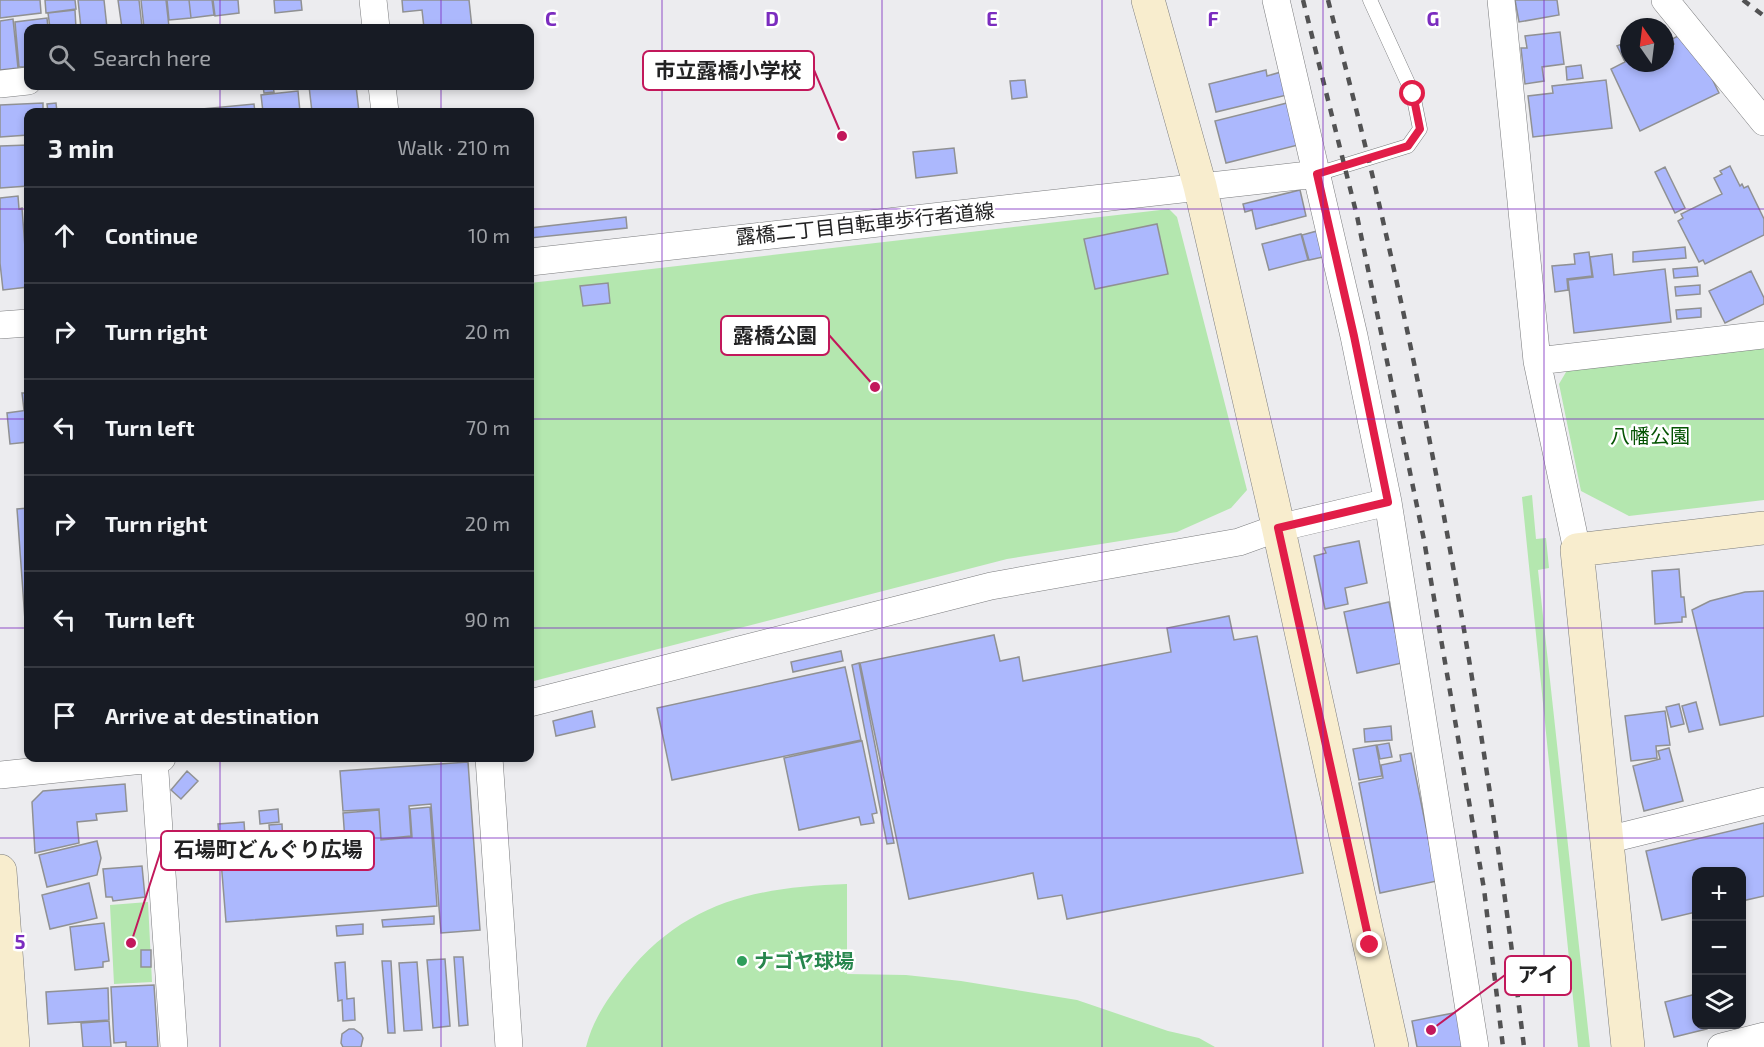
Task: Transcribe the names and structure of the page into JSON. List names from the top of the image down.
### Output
{
  "streets": {
    "street": ["露橋二丁目自転車歩行者道線"]
  },
  "parks": ["八幡公園"],
  "places": [
    "市立露橋小学校",
    "露橋公園",
    "石場町どんぐり広場",
    "ナゴヤ球場",
    "アイ"
  ],
  "north": "top",
  "page": {
    "search": "Search here",
    "heading": ["3 min", "Walk · 210 m"],
    "list": [
      ["Continue", "10 m"],
      ["Turn right", "20 m"],
      ["Turn left", "70 m"],
      ["Turn right", "20 m"],
      ["Turn left", "90 m"],
      "Arrive at destination"
    ],
    "map_buttons": ["+", "−"]
  },
  "grid": {
    "columns": [
      "C",
      "D",
      "E",
      "F",
      "G"
    ],
    "rows": ["5"]
  }
}
